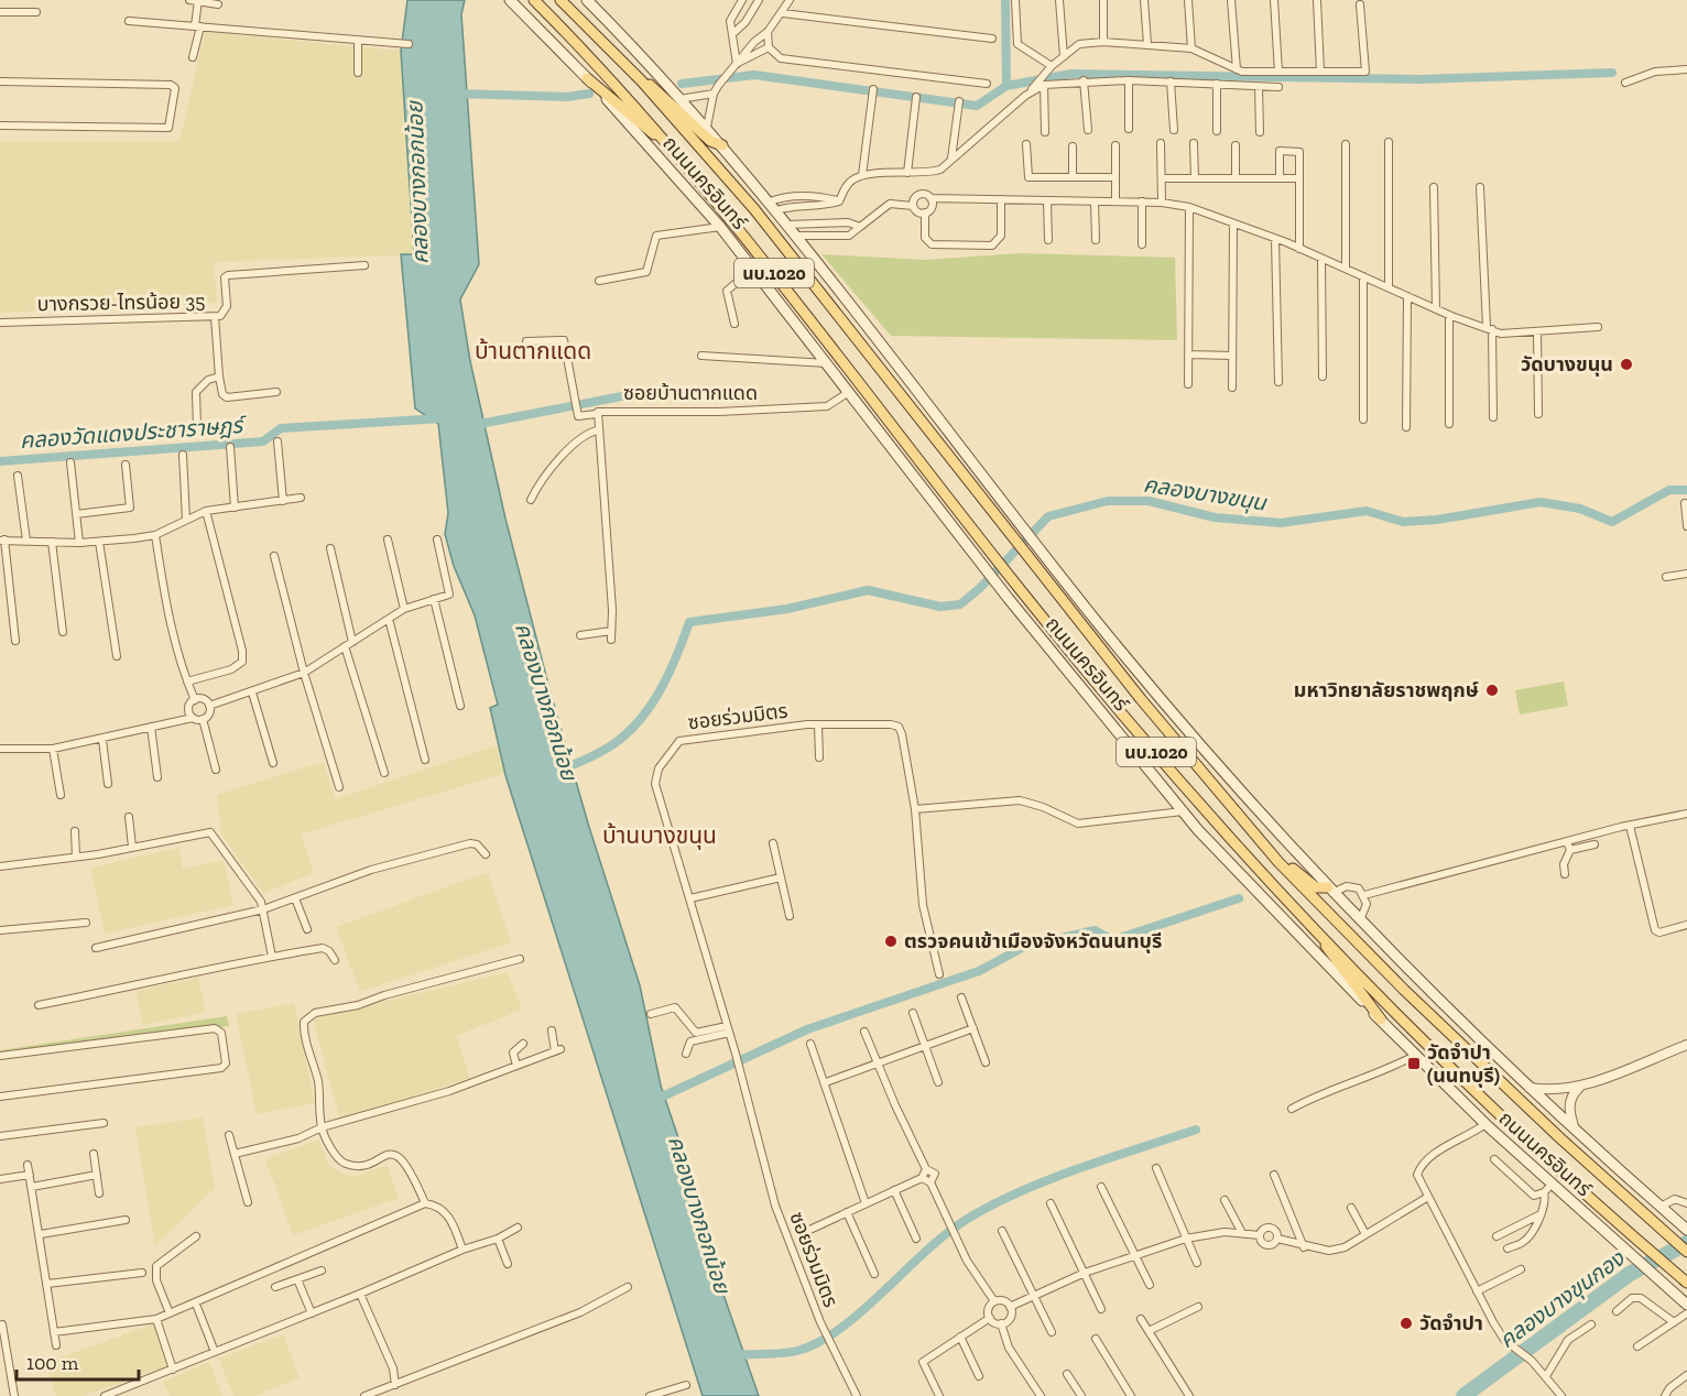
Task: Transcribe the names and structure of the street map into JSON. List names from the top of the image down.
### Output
{
  "streets": {
    "main road": ["ถนนนครอินทร์", "นบ.1020"],
    "street": ["บางกรวย-ไทรน้อย 35", "ซอยบ้านตากแดด", "ซอยร่วมมิตร"]
  },
  "crossings": [
    ["ถนนนครอินทร์", "ซอยบ้านตากแดด"]
  ],
  "districts": ["บ้านตากแดด", "บ้านบางขนุน"],
  "water": [
    "คลองบางกอกน้อย",
    "คลองวัดแดงประชาราษฎร์",
    "คลองบางขนุน",
    "คลองบางขุนกอง"
  ],
  "places": {
    "other": [
      "วัดบางขนุน",
      "มหาวิทยาลัยราชพฤกษ์",
      "ตรวจคนเข้าเมืองจังหวัดนนทบุรี",
      "วัดจําปา"
    ],
    "transit": ["วัดจำปา (นนทบุรี)"]
  },
  "scale_bar": "100 m"
}
